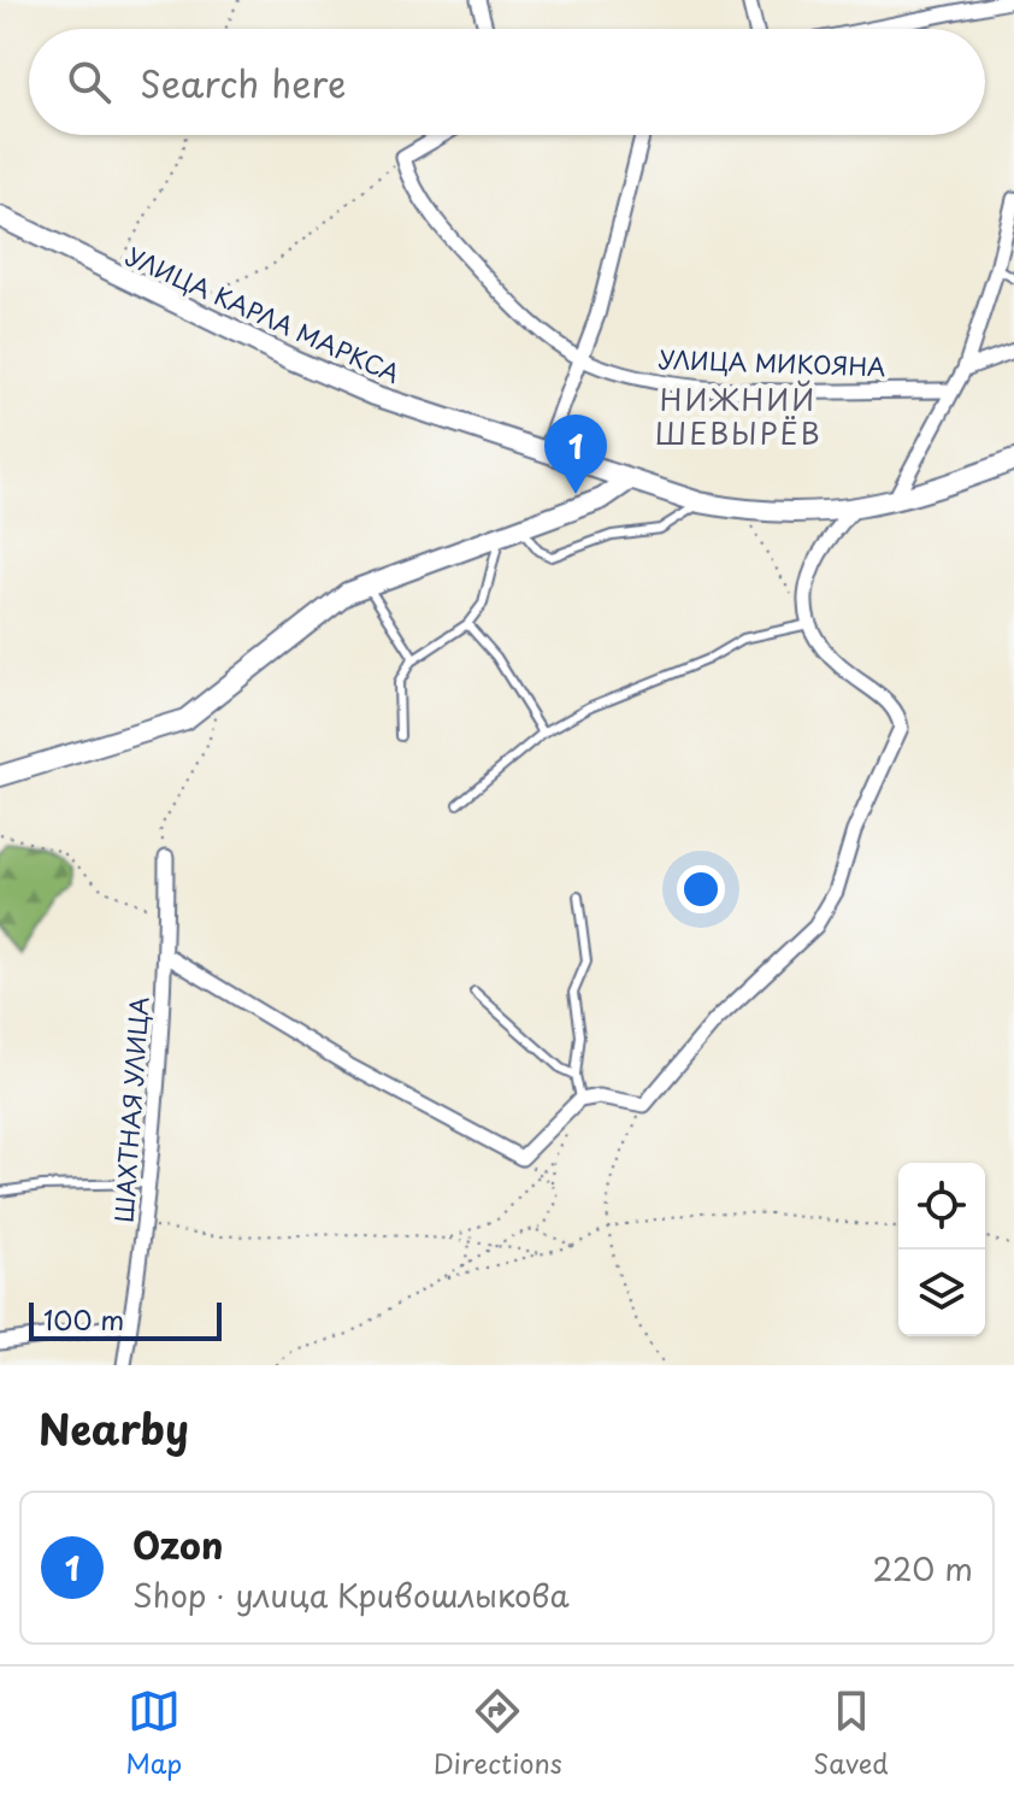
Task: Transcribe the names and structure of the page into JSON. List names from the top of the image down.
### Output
{
  "streets": {
    "street": ["УЛИЦА КАРЛА МАРКСА", "УЛИЦА МИКОЯНА", "ШАХТНАЯ УЛИЦА"]
  },
  "districts": ["НИЖНИЙ ШЕВЫРЁВ"],
  "scale_bar": "100 m",
  "page": {
    "search": "Search here",
    "pins": "1",
    "scale": "100 m",
    "heading": "Nearby",
    "list": [
      {
        "mark": "1",
        "name": "Ozon",
        "note": "Shop · улица Кривошлыкова",
        "value": "220 m"
      }
    ],
    "nav": ["Map", "Directions", "Saved"]
  }
}
